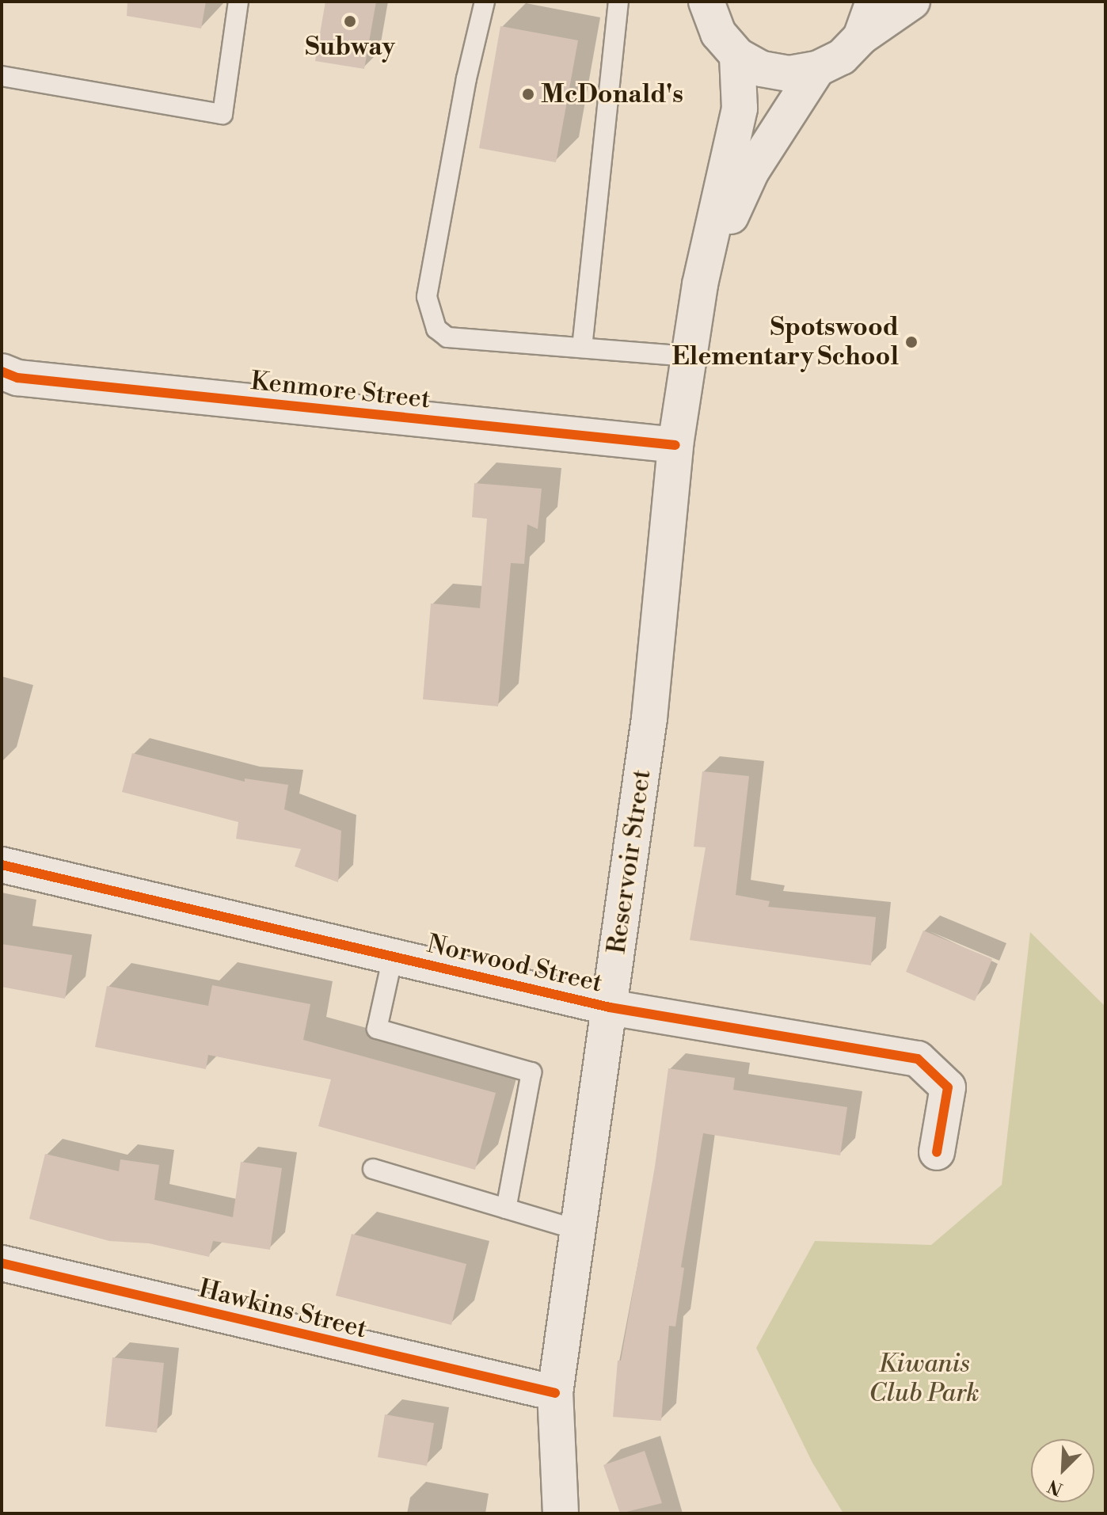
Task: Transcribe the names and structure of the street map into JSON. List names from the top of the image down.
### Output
{
  "streets": {
    "street": [
      "Kenmore Street",
      "Reservoir Street",
      "Norwood Street",
      "Hawkins Street"
    ]
  },
  "crossings": [
    ["Kenmore Street", "Reservoir Street"],
    ["Reservoir Street", "Norwood Street"],
    ["Reservoir Street", "Hawkins Street"]
  ],
  "parks": ["Kiwanis Club Park"],
  "places": ["Subway", "McDonald's", "Spotswood Elementary School"],
  "north": "bottom left"
}
